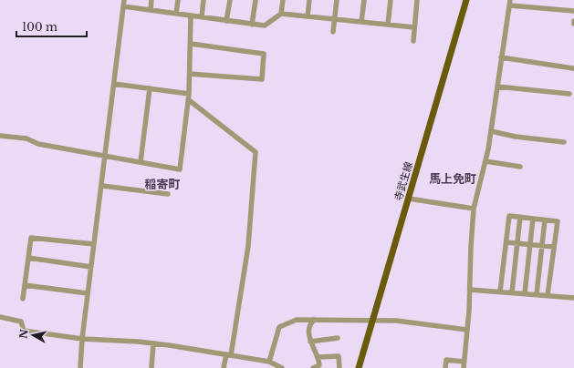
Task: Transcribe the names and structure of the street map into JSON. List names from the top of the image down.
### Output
{
  "streets": {
    "main road": ["寺武生線"]
  },
  "districts": ["馬上免町", "稲寄町"],
  "scale_bar": "100 m",
  "north": "left"
}
